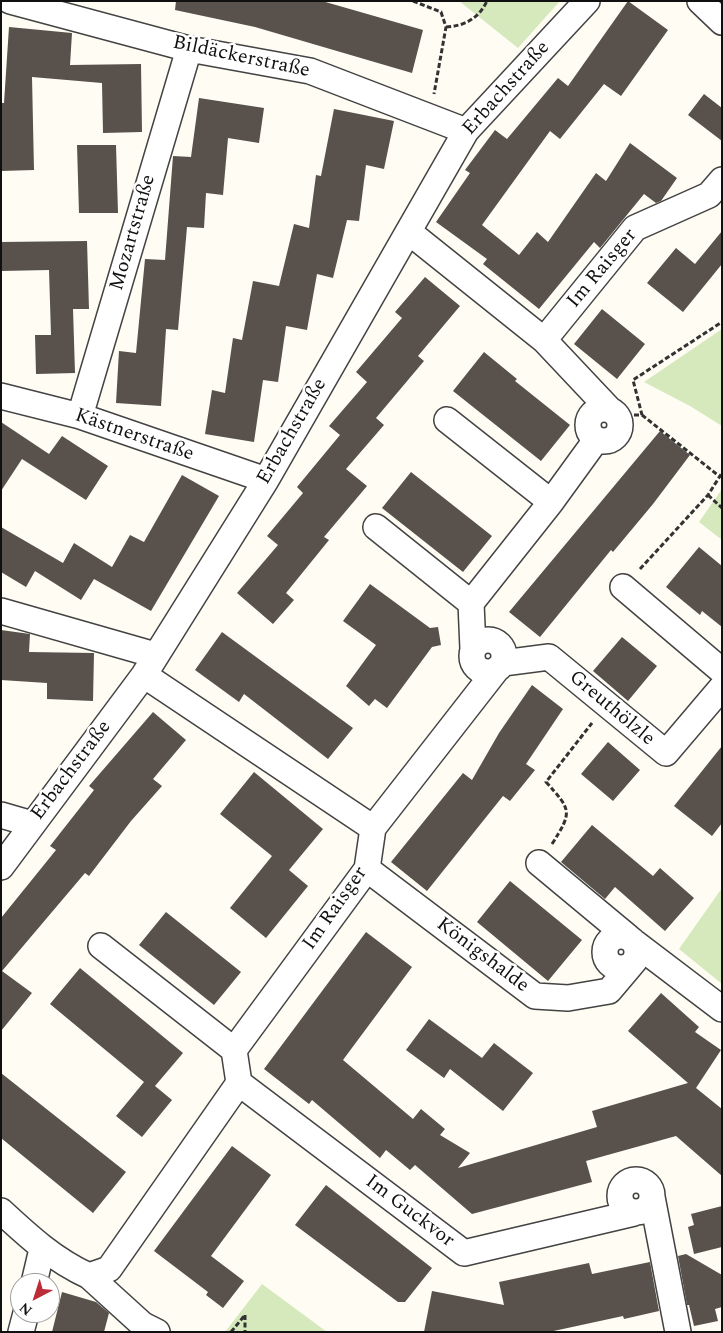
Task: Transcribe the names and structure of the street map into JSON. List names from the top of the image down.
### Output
{
  "streets": {
    "street": [
      "Bildäckerstraße",
      "Erbachstraße",
      "Mozartstraße",
      "Im Raisger",
      "Kästnerstraße",
      "Greuthölzle",
      "Königshalde",
      "Im Guckvor"
    ]
  },
  "crossings": [
    ["Bildäckerstraße", "Erbachstraße"],
    ["Bildäckerstraße", "Mozartstraße"],
    ["Erbachstraße", "Kästnerstraße"],
    ["Mozartstraße", "Kästnerstraße"],
    ["Im Raisger", "Königshalde"]
  ],
  "north": "bottom left"
}
